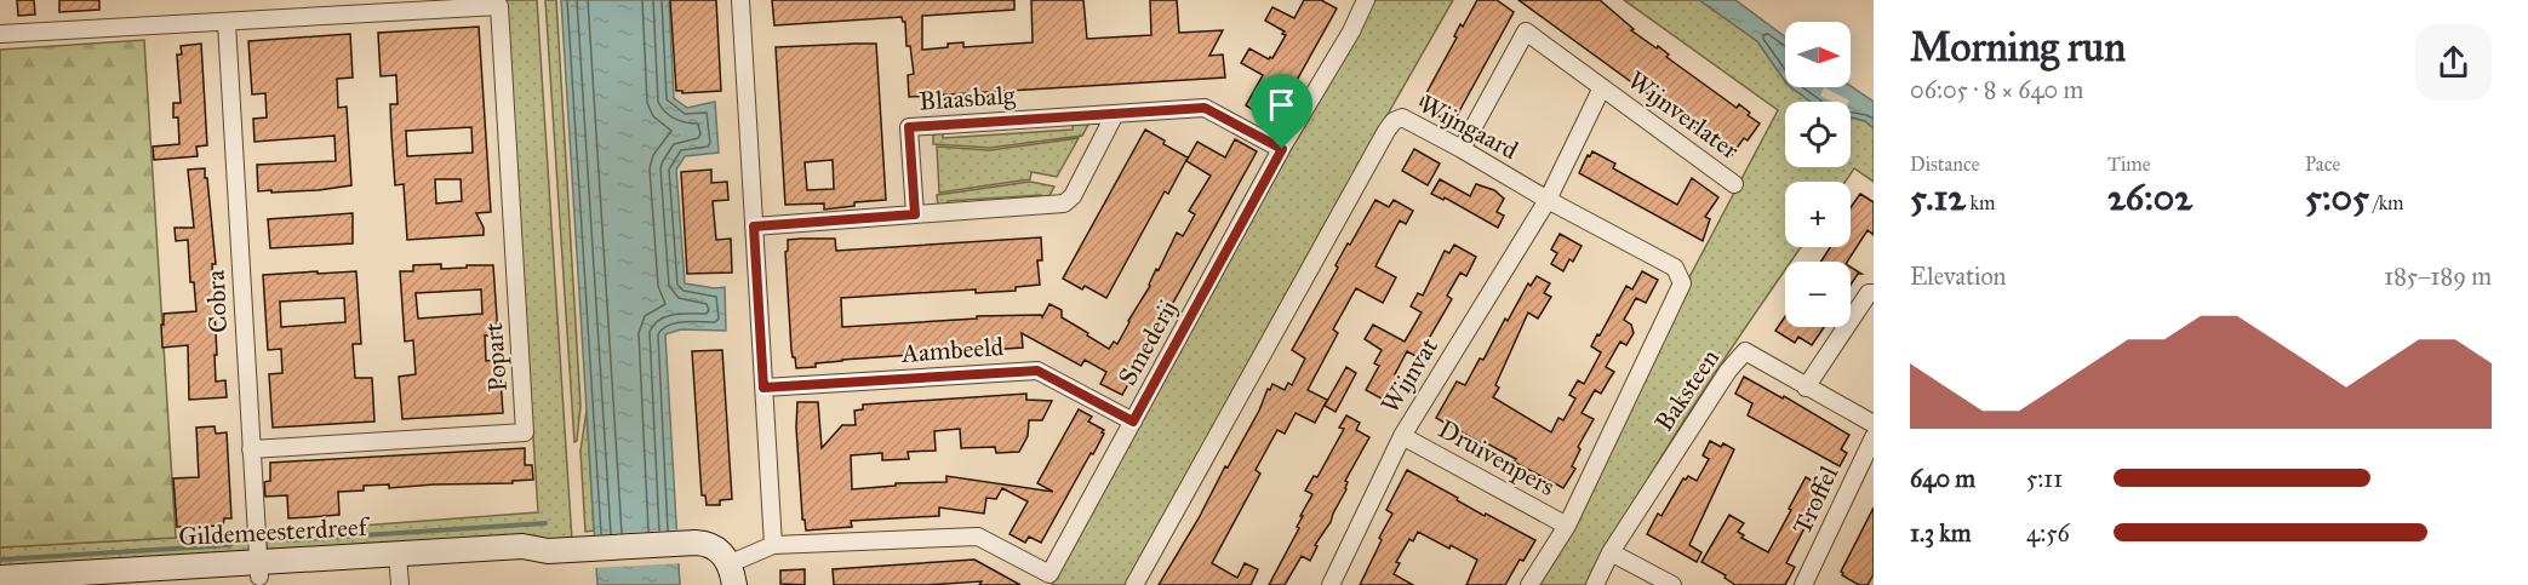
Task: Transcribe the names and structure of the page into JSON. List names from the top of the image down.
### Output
{
  "streets": {
    "street": [
      "Blaasbalg",
      "Wijnverlater",
      "Wijngaard",
      "Cobra",
      "Smederij",
      "Aambeeld",
      "Popart",
      "Wijnvat",
      "Baksteen",
      "Druivenpers",
      "Troffel",
      "Gildemeesterdreef"
    ]
  },
  "crossings": [
    ["Blaasbalg", "Smederij"],
    ["Wijnverlater", "Wijngaard"],
    ["Wijnverlater", "Wijnvat"],
    ["Wijngaard", "Wijnvat"],
    ["Wijngaard", "Druivenpers"],
    ["Cobra", "Popart"],
    ["Cobra", "Gildemeesterdreef"],
    ["Smederij", "Aambeeld"],
    ["Smederij", "Gildemeesterdreef"],
    ["Wijnvat", "Druivenpers"],
    ["Baksteen", "Troffel"]
  ],
  "north": "right",
  "page": {
    "heading": ["Morning run", "06:05 · 8 × 640 m"],
    "map_buttons": ["+", "−"],
    "stats": [
      ["Distance", "5.12 km"],
      ["Time", "26:02"],
      ["Pace", "5:05 /km"]
    ],
    "chart": ["Elevation", "185–189 m"],
    "list": [
      {
        "name": "640 m",
        "note": "5:11"
      },
      {
        "name": "1.3 km",
        "note": "4:56"
      }
    ]
  }
}
